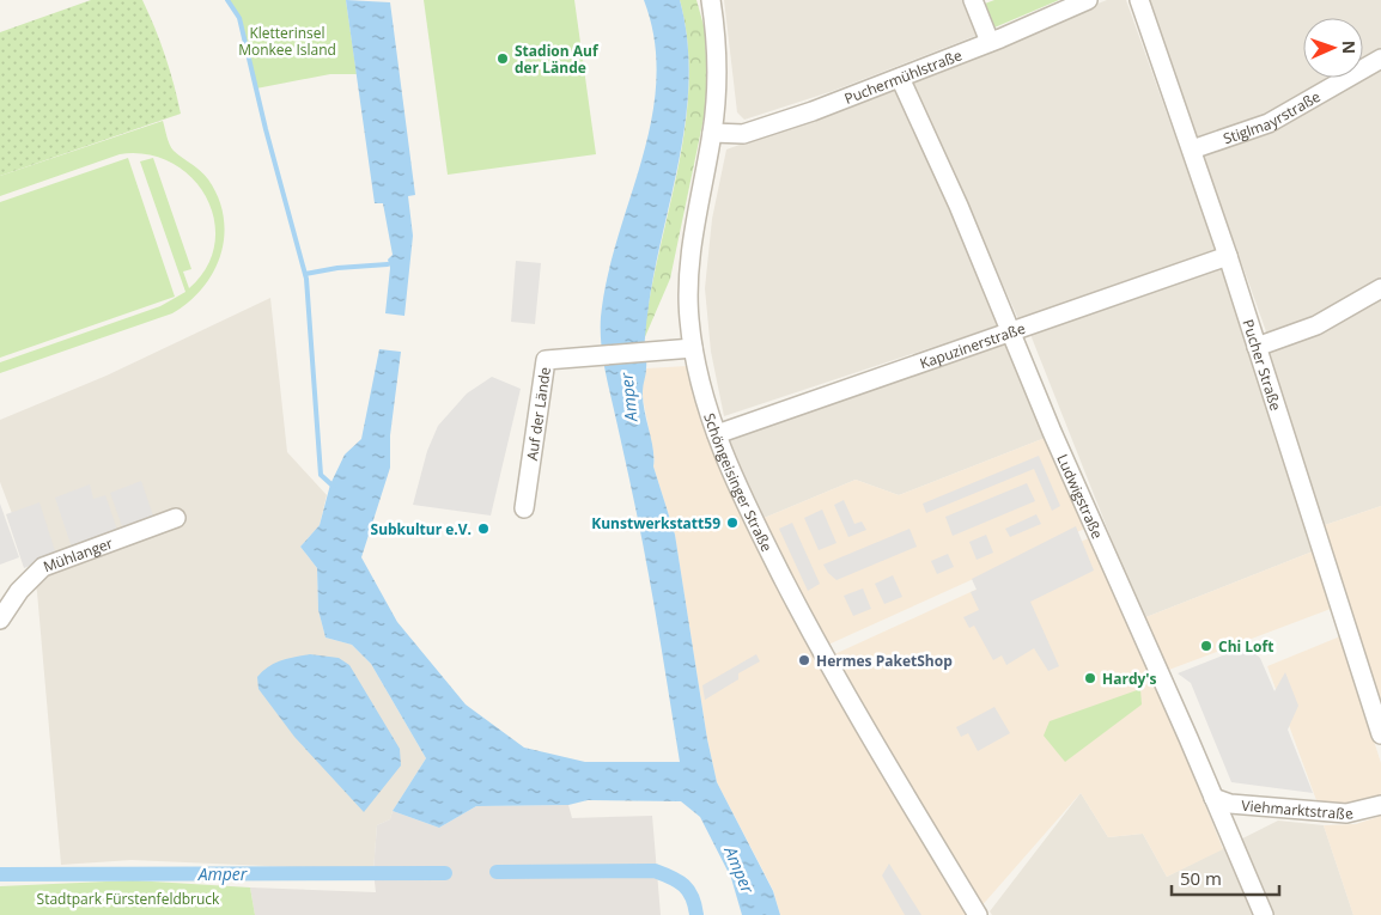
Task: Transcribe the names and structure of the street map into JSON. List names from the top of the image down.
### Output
{
  "streets": {
    "street": [
      "Puchermühlstraße",
      "Stiglmayrstraße",
      "Kapuzinerstraße",
      "Pucher Straße",
      "Auf der Lände",
      "Schöngeisinger Straße",
      "Ludwigstraße",
      "Mühlanger",
      "Viehmarktstraße"
    ]
  },
  "crossings": [
    ["Puchermühlstraße", "Schöngeisinger Straße"],
    ["Puchermühlstraße", "Ludwigstraße"],
    ["Stiglmayrstraße", "Pucher Straße"],
    ["Kapuzinerstraße", "Pucher Straße"],
    ["Kapuzinerstraße", "Schöngeisinger Straße"],
    ["Kapuzinerstraße", "Ludwigstraße"],
    ["Auf der Lände", "Schöngeisinger Straße"],
    ["Ludwigstraße", "Viehmarktstraße"]
  ],
  "water": ["Amper"],
  "parks": ["Kletterinsel Monkee Island", "Stadtpark Fürstenfeldbruck"],
  "places": [
    "Stadion Auf der Lände",
    "Kunstwerkstatt59",
    "Subkultur e.V.",
    "Chi Loft",
    "Hermes PaketShop",
    "Hardy's"
  ],
  "scale_bar": "50 m",
  "north": "right"
}
